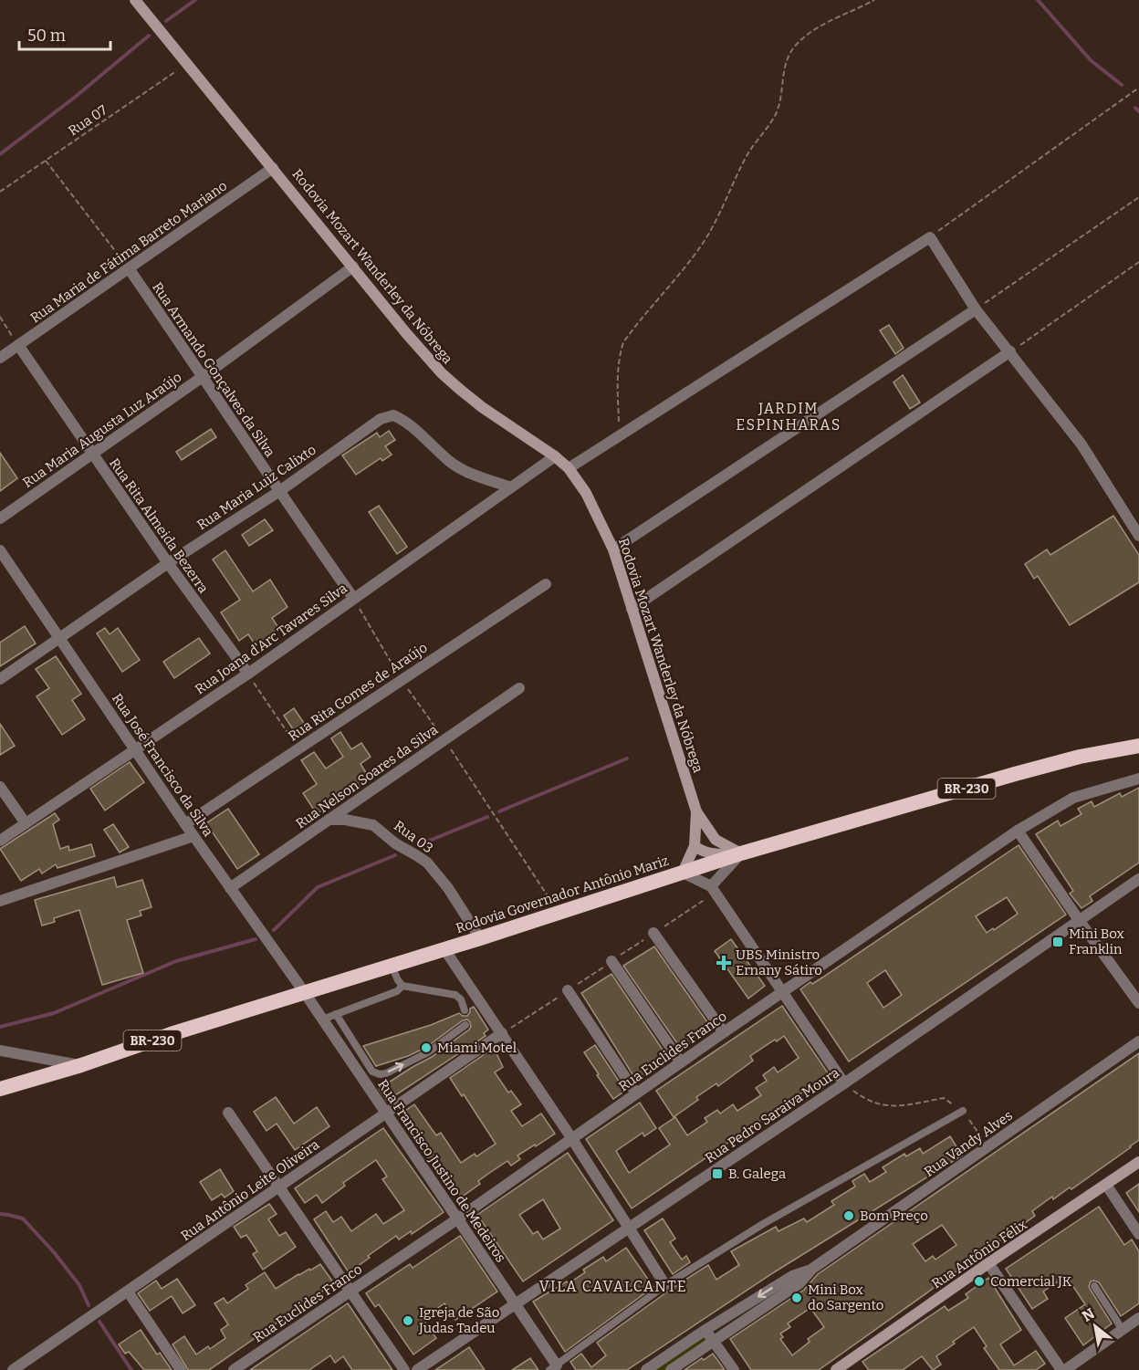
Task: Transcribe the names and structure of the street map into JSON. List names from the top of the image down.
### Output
{
  "streets": {
    "highway": ["BR-230", "Rodovia Governador Antônio Mariz"],
    "main road": ["Rodovia Mozart Wanderley da Nóbrega", "Rua Antônio Félix"],
    "street": [
      "Rua Maria de Fátima Barreto Mariano",
      "Rua Armando Gonçalves da Silva",
      "Rua Maria Augusta Luz Araújo",
      "Rua Maria Luiz Calixto",
      "Rua Rita Almeida Bezerra",
      "Rua Joana d'Arc Tavares Silva",
      "Rua Rita Gomes de Araújo",
      "Rua José Francisco da Silva",
      "Rua Nelson Soares da Silva",
      "Rua 03",
      "Rua Euclides Franco",
      "Rua Pedro Saraiva Moura",
      "Rua Vandy Alves",
      "Rua Francisco Justino de Medeiros",
      "Rua Antônio Leite Oliveira"
    ],
    "path": ["Rua 07"]
  },
  "crossings": [
    ["Rua 07", "Rodovia Mozart Wanderley da Nóbrega"],
    ["Rua Maria de Fátima Barreto Mariano", "Rodovia Mozart Wanderley da Nóbrega"],
    ["Rua Maria de Fátima Barreto Mariano", "Rua Armando Gonçalves da Silva"],
    ["Rua Maria de Fátima Barreto Mariano", "Rua Rita Almeida Bezerra"],
    ["Rodovia Mozart Wanderley da Nóbrega", "Rua Maria Augusta Luz Araújo"],
    ["Rodovia Mozart Wanderley da Nóbrega", "Rua Joana d'Arc Tavares Silva"],
    ["Rodovia Mozart Wanderley da Nóbrega", "Rodovia Governador Antônio Mariz"],
    ["Rua Armando Gonçalves da Silva", "Rua Maria Augusta Luz Araújo"],
    ["Rua Armando Gonçalves da Silva", "Rua Maria Luiz Calixto"],
    ["Rua Armando Gonçalves da Silva", "Rua Joana d'Arc Tavares Silva"],
    ["Rua Maria Augusta Luz Araújo", "Rua Rita Almeida Bezerra"],
    ["Rua Maria Luiz Calixto", "Rua Rita Almeida Bezerra"],
    ["Rua Maria Luiz Calixto", "Rua Joana d'Arc Tavares Silva"],
    ["Rua Maria Luiz Calixto", "Rua José Francisco da Silva"],
    ["Rua Rita Almeida Bezerra", "Rua Joana d'Arc Tavares Silva"],
    ["Rua Joana d'Arc Tavares Silva", "Rua José Francisco da Silva"],
    ["Rua Rita Gomes de Araújo", "Rua José Francisco da Silva"],
    ["Rua José Francisco da Silva", "Rua Nelson Soares da Silva"],
    ["Rua José Francisco da Silva", "Rodovia Governador Antônio Mariz"],
    ["Rua José Francisco da Silva", "Rua Francisco Justino de Medeiros"],
    ["Rua Nelson Soares da Silva", "Rua 03"],
    ["Rua 03", "Rodovia Governador Antônio Mariz"],
    ["Rodovia Governador Antônio Mariz", "Rua Francisco Justino de Medeiros"],
    ["Rua Euclides Franco", "Rua Francisco Justino de Medeiros"],
    ["Rua Pedro Saraiva Moura", "Rua Francisco Justino de Medeiros"],
    ["Rua Francisco Justino de Medeiros", "Rua Antônio Leite Oliveira"]
  ],
  "districts": ["JARDIM ESPINHARAS", "VILA CAVALCANTE"],
  "places": {
    "transit": ["Mini Box Franklin", "B. Galega"],
    "health": ["UBS Ministro Ernany Sátiro"],
    "other": [
      "Miami Motel",
      "Bom Preço",
      "Comercial JK",
      "Mini Box do Sargento",
      "Igreja de São Judas Tadeu"
    ]
  },
  "scale_bar": "50 m",
  "north": "top left"
}
